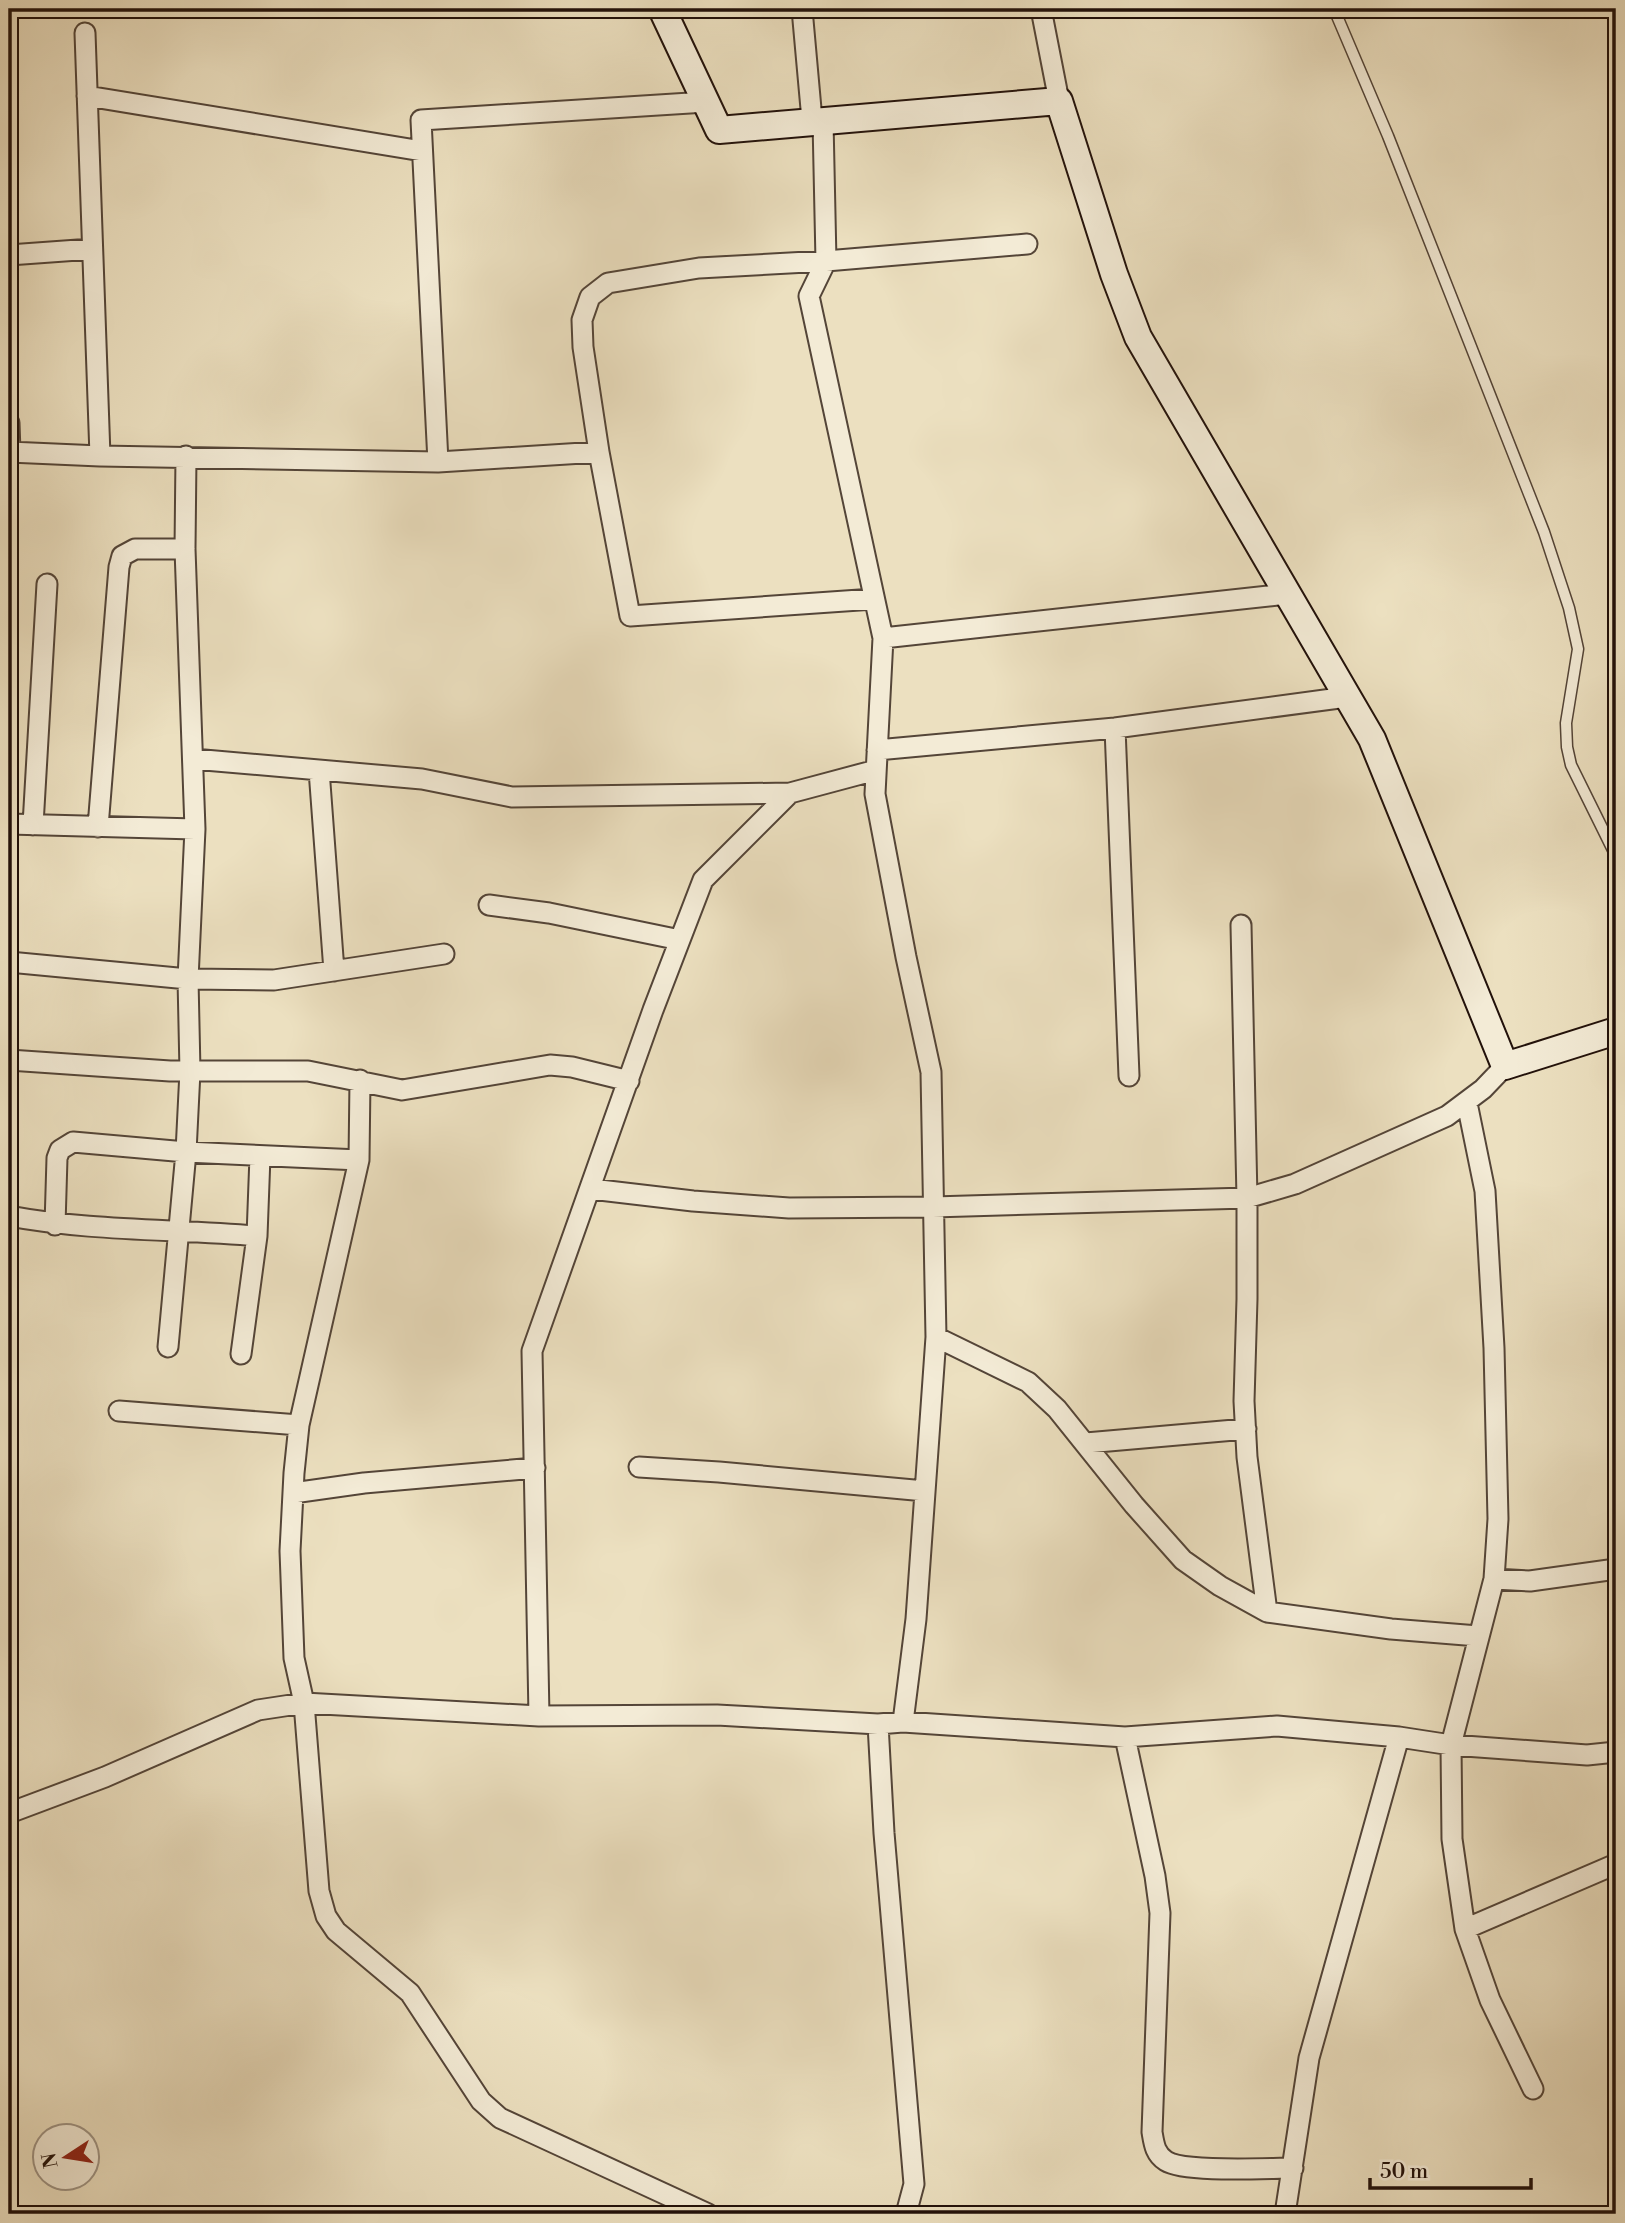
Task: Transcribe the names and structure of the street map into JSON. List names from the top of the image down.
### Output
{
  "scale_bar": "50 m",
  "north": "left"
}
